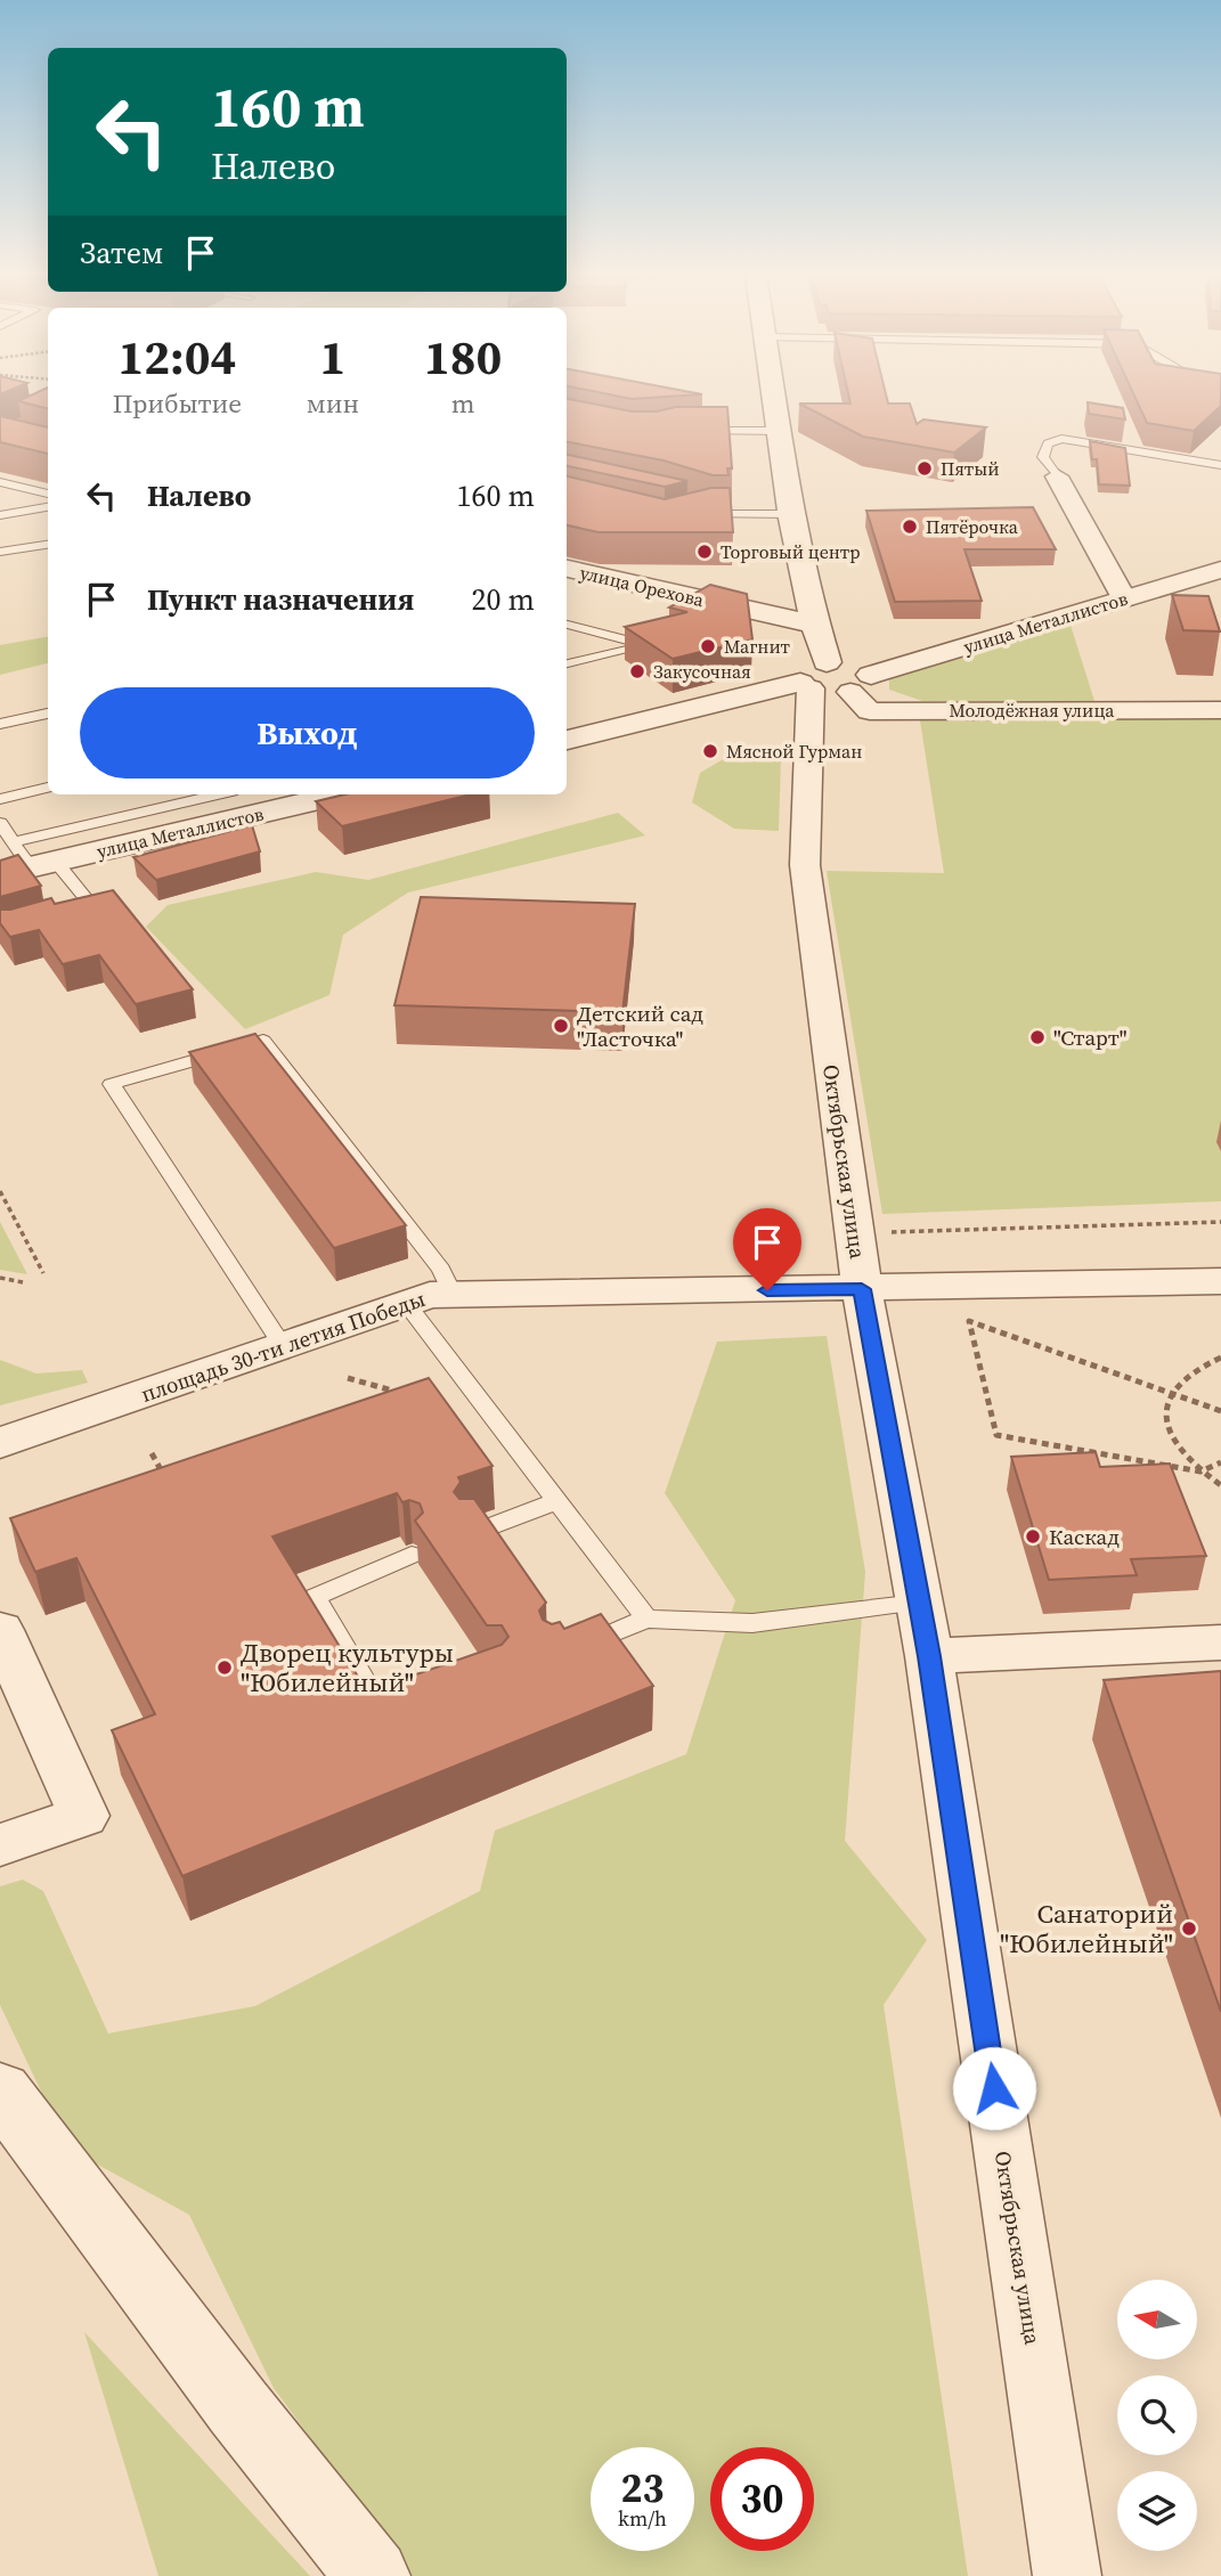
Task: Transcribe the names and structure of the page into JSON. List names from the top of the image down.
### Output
{
  "streets": {
    "street": [
      "улица Орехова",
      "улица Металлистов",
      "Молодёжная улица",
      "Октябрьская улица",
      "площадь 30-ти летия Победы"
    ]
  },
  "crossings": [
    ["улица Металлистов", "Молодёжная улица"],
    ["Октябрьская улица", "площадь 30-ти летия Победы"]
  ],
  "places": [
    "Пятый",
    "Пятёрочка",
    "Торговый центр",
    "Магнит",
    "Закусочная",
    "Мясной Гурман",
    "Детский сад \"Ласточка\"",
    "\"Старт\"",
    "Каскад",
    "Дворец культуры \"Юбилейный\"",
    "Санаторий \"Юбилейный\""
  ],
  "north": "left",
  "page": {
    "turn": ["160 m", "Налево"],
    "then": "Затем",
    "eta": [
      "12:04",
      "Прибытие",
      "1",
      "мин",
      "180",
      "m"
    ],
    "list": [
      {
        "name": "Налево",
        "value": "160 m"
      },
      {
        "name": "Пункт назначения",
        "value": "20 m"
      }
    ],
    "buttons": "Выход",
    "speed": "23 km/h",
    "limit": "30"
  }
}
